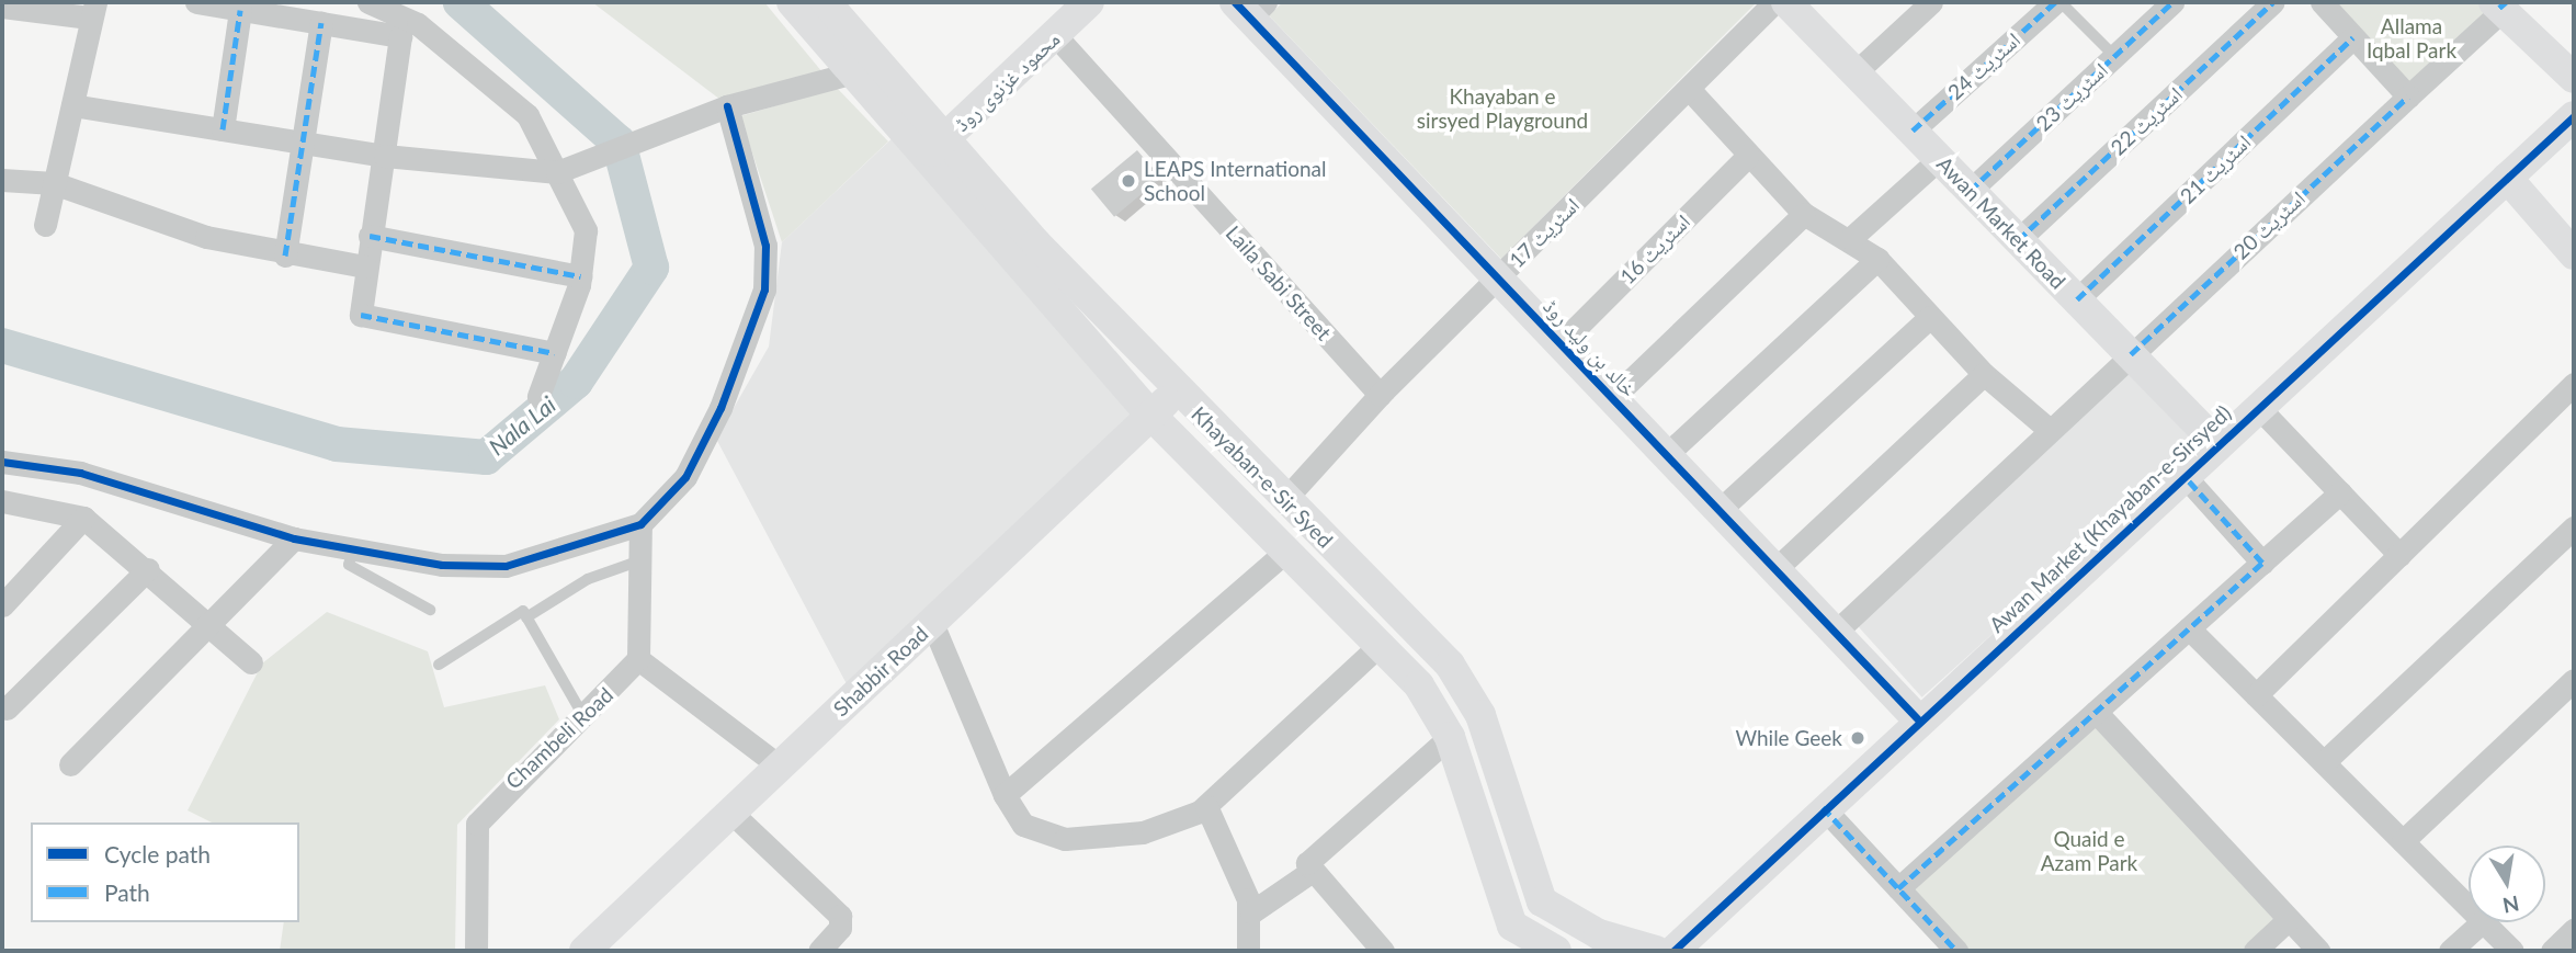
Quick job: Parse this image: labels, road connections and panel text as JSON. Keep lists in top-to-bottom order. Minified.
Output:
{"streets":{"street":["اسٹریٹ 24","محمود غزنوی روڈ","اسٹریٹ 23","اسٹریٹ 22","اسٹریٹ 21","Awan Market Road","اسٹریٹ 20","اسٹریٹ 17","اسٹریٹ 16","Laila Sabi Street","خالد بن ولید روڈ","Khayaban-e-Sir Syed","Awan Market (Khayaban-e-Sirsyed)","Shabbir Road","Chambeli Road"]},"crossings":[["اسٹریٹ 24","Awan Market Road"],["محمود غزنوی روڈ","Laila Sabi Street"],["محمود غزنوی روڈ","Khayaban-e-Sir Syed"],["اسٹریٹ 23","Awan Market Road"],["اسٹریٹ 22","Awan Market Road"],["اسٹریٹ 21","Awan Market Road"],["Awan Market Road","اسٹریٹ 20"],["Awan Market Road","Awan Market (Khayaban-e-Sirsyed)"],["اسٹریٹ 20","خالد بن ولید روڈ"],["اسٹریٹ 17","Laila Sabi Street"],["اسٹریٹ 17","خالد بن ولید روڈ"],["اسٹریٹ 17","Khayaban-e-Sir Syed"],["اسٹریٹ 16","خالد بن ولید روڈ"],["خالد بن ولید روڈ","Awan Market (Khayaban-e-Sirsyed)"],["Khayaban-e-Sir Syed","Shabbir Road"]],"water":["Nala Lai"],"parks":["Allama Iqbal Park","Khayaban e sirsyed Playground","Quaid e Azam Park"],"places":["LEAPS International School","While Geek"],"legend":["Cycle path","Path"],"north":"bottom"}
